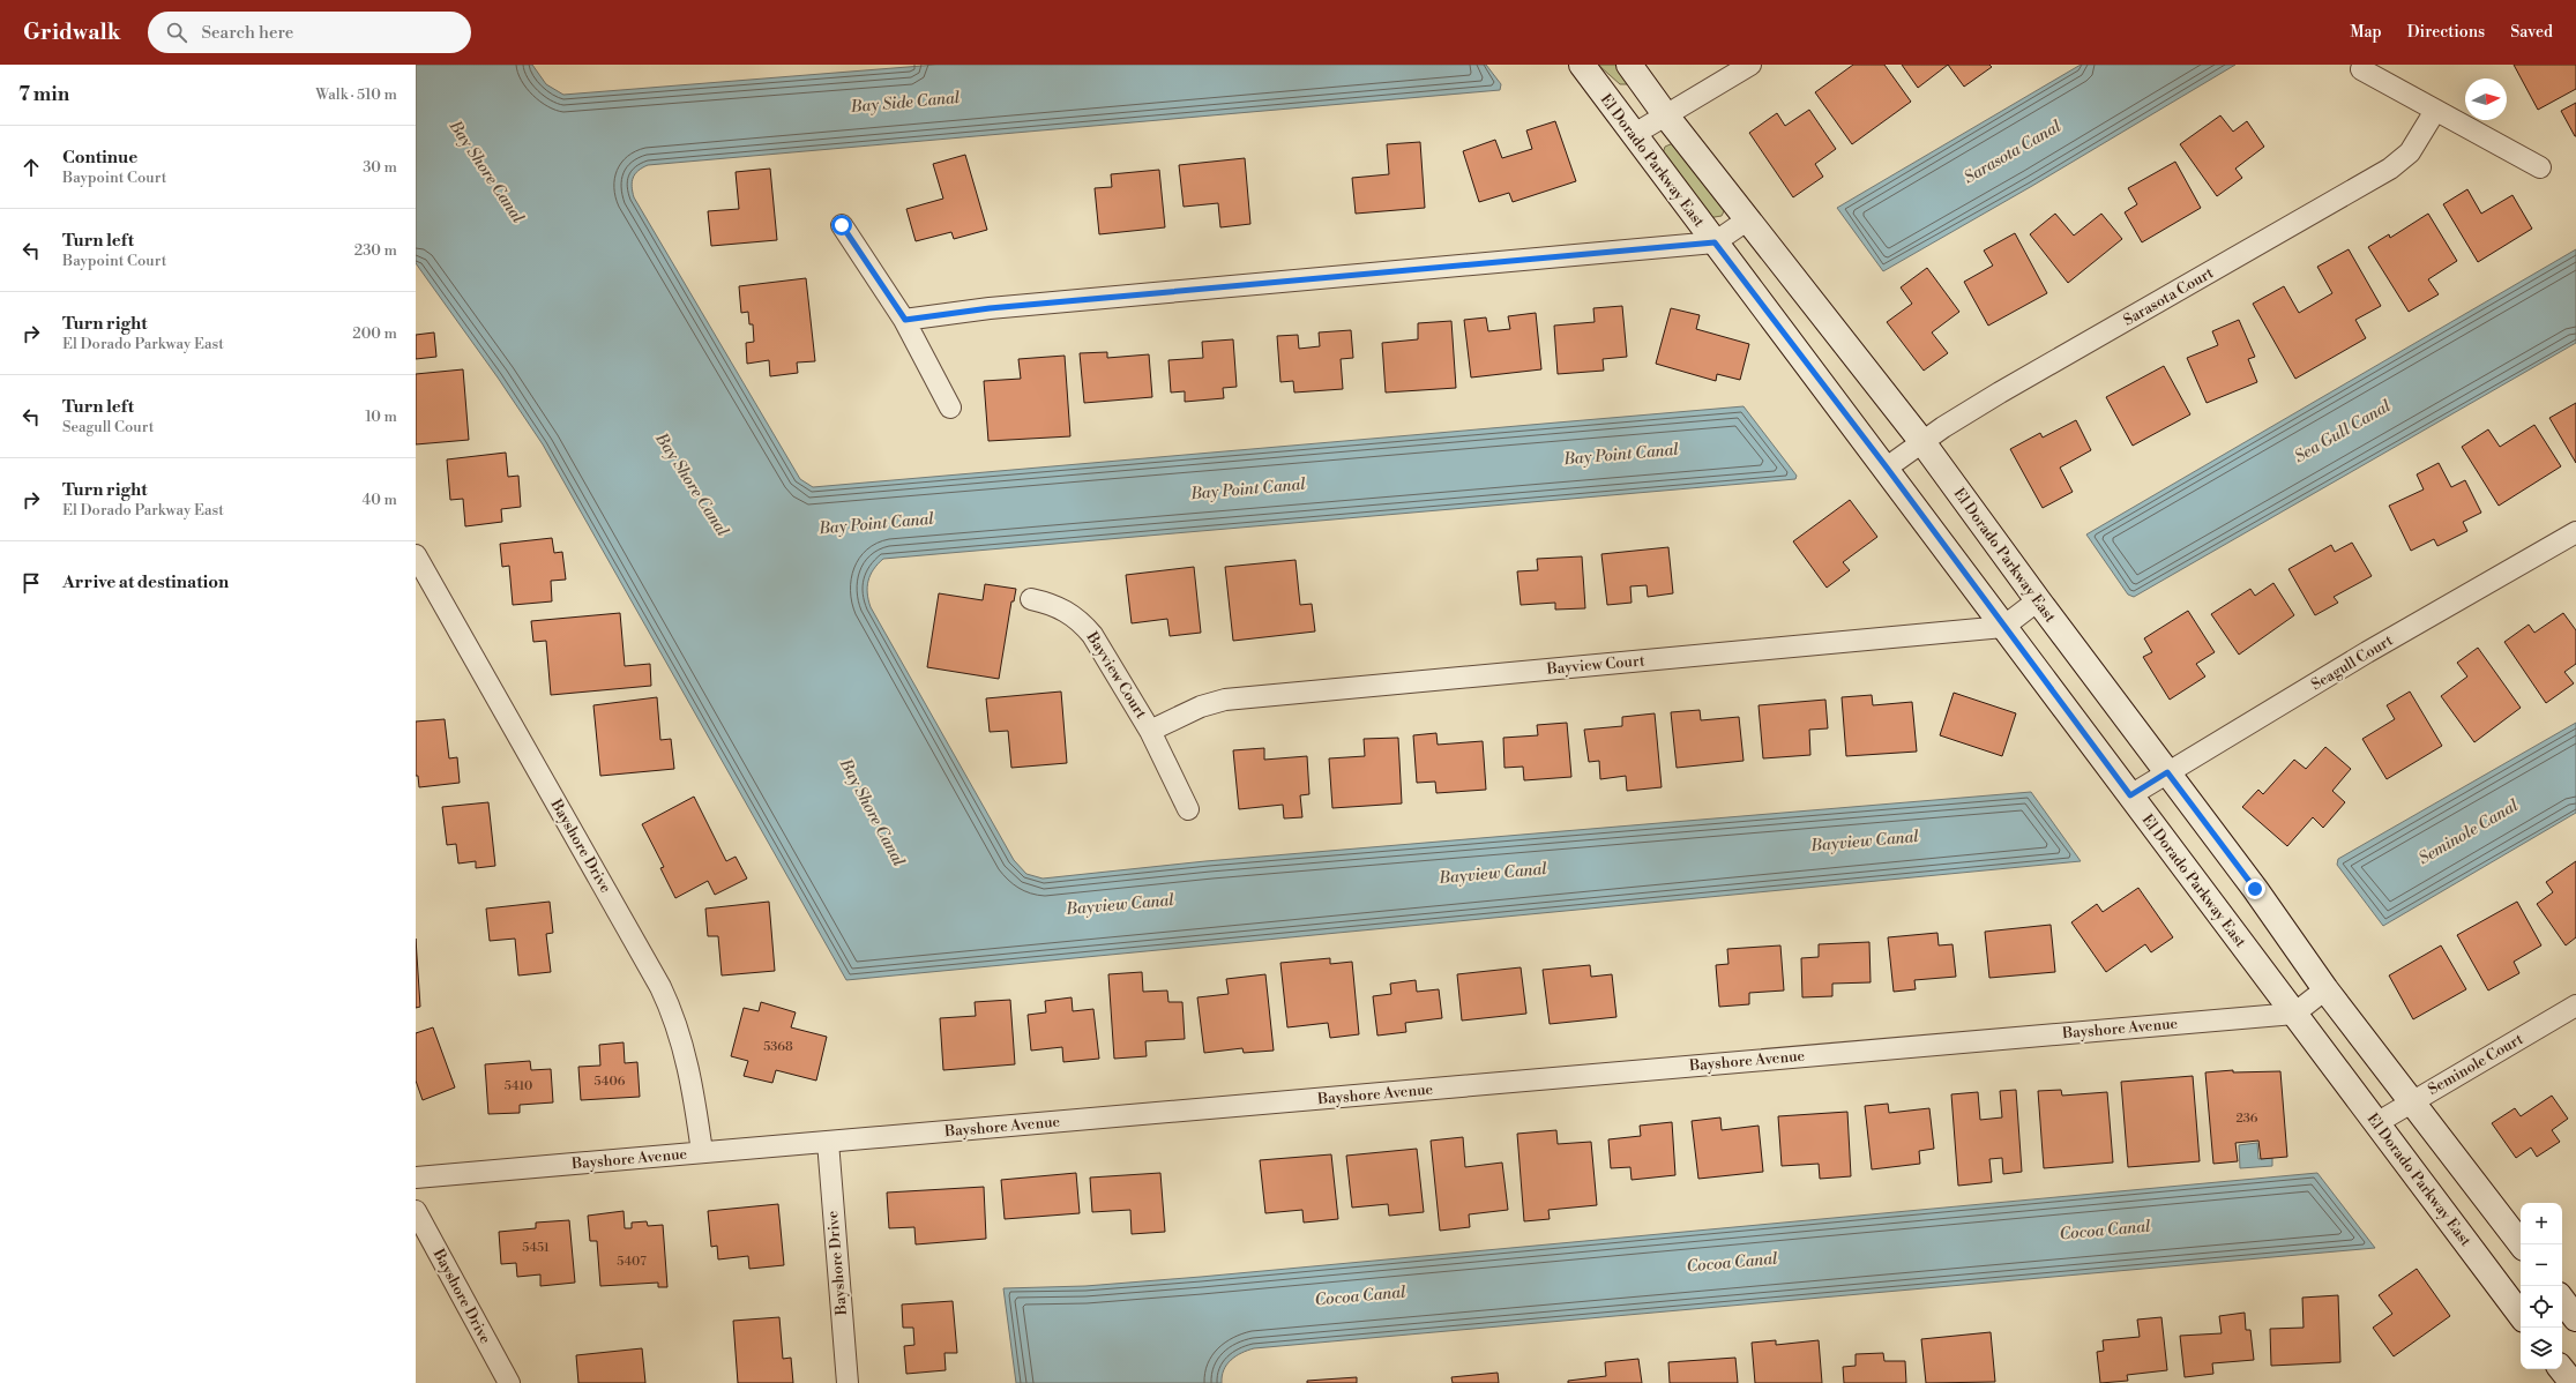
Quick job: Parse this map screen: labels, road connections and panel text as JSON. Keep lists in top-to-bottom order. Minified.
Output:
{"streets":{"street":["El Dorado Parkway East","Sarasota Court","Seagull Court","Bayview Court","Bayshore Drive","Bayshore Avenue","Seminole Court"]},"crossings":[["El Dorado Parkway East","Sarasota Court"],["El Dorado Parkway East","Seagull Court"],["El Dorado Parkway East","Bayview Court"],["El Dorado Parkway East","Bayshore Avenue"],["El Dorado Parkway East","Seminole Court"],["Bayshore Drive","Bayshore Avenue"]],"water":["Bay Side Canal","Sarasota Canal","Bay Shore Canal","Sea Gull Canal","Bay Point Canal","Seminole Canal","Bayview Canal","Cocoa Canal"],"house_numbers":["5368","5406","5410","236","5451","5407"],"north":"right","page":{"header":"Gridwalk","search":"Search here","nav":["Map","Directions","Saved"],"heading":["7 min","Walk · 510 m"],"list":[["Continue","Baypoint Court","30 m"],["Turn left","Baypoint Court","230 m"],["Turn right","El Dorado Parkway East","200 m"],["Turn left","Seagull Court","10 m"],["Turn right","El Dorado Parkway East","40 m"],"Arrive at destination"],"map_buttons":["+","−"]}}
